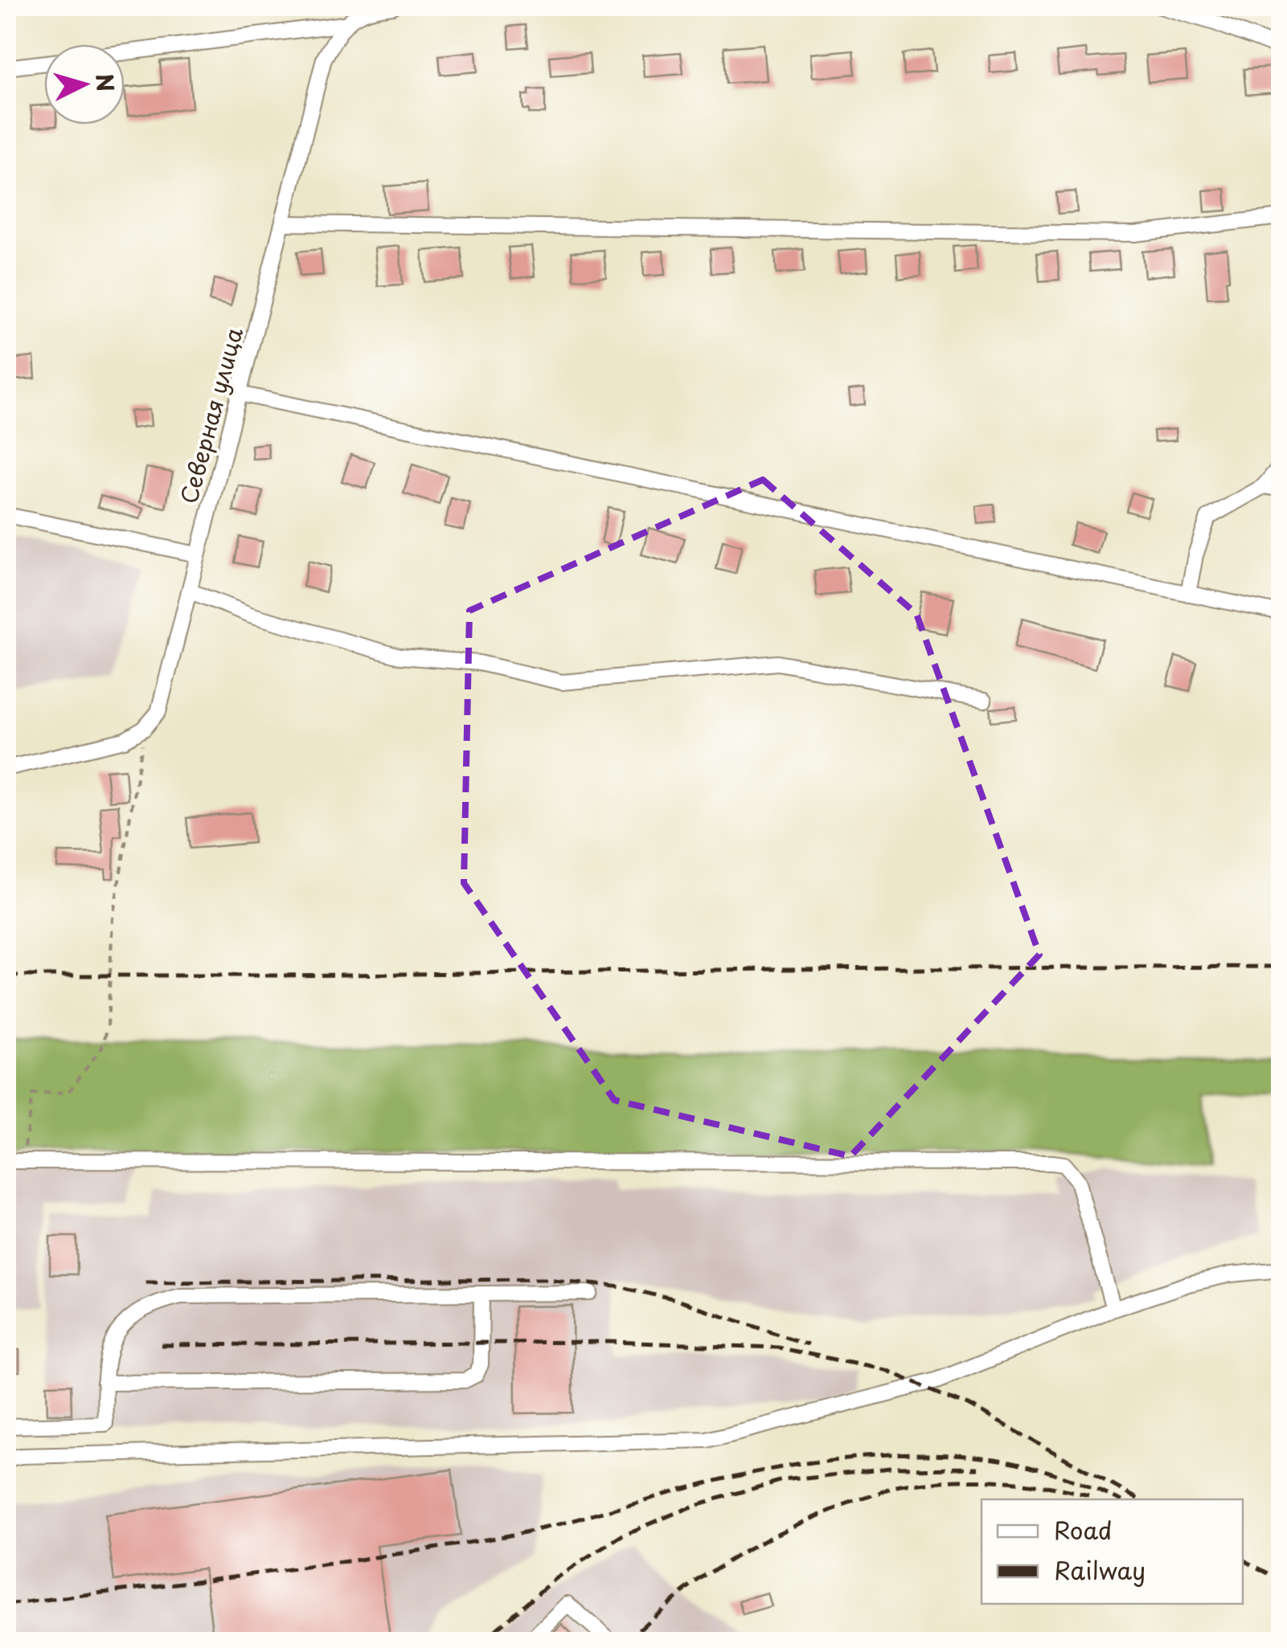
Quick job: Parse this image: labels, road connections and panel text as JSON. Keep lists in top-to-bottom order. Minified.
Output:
{"streets":{"street":["Северная улица"]},"legend":["Road","Railway"],"north":"right"}
